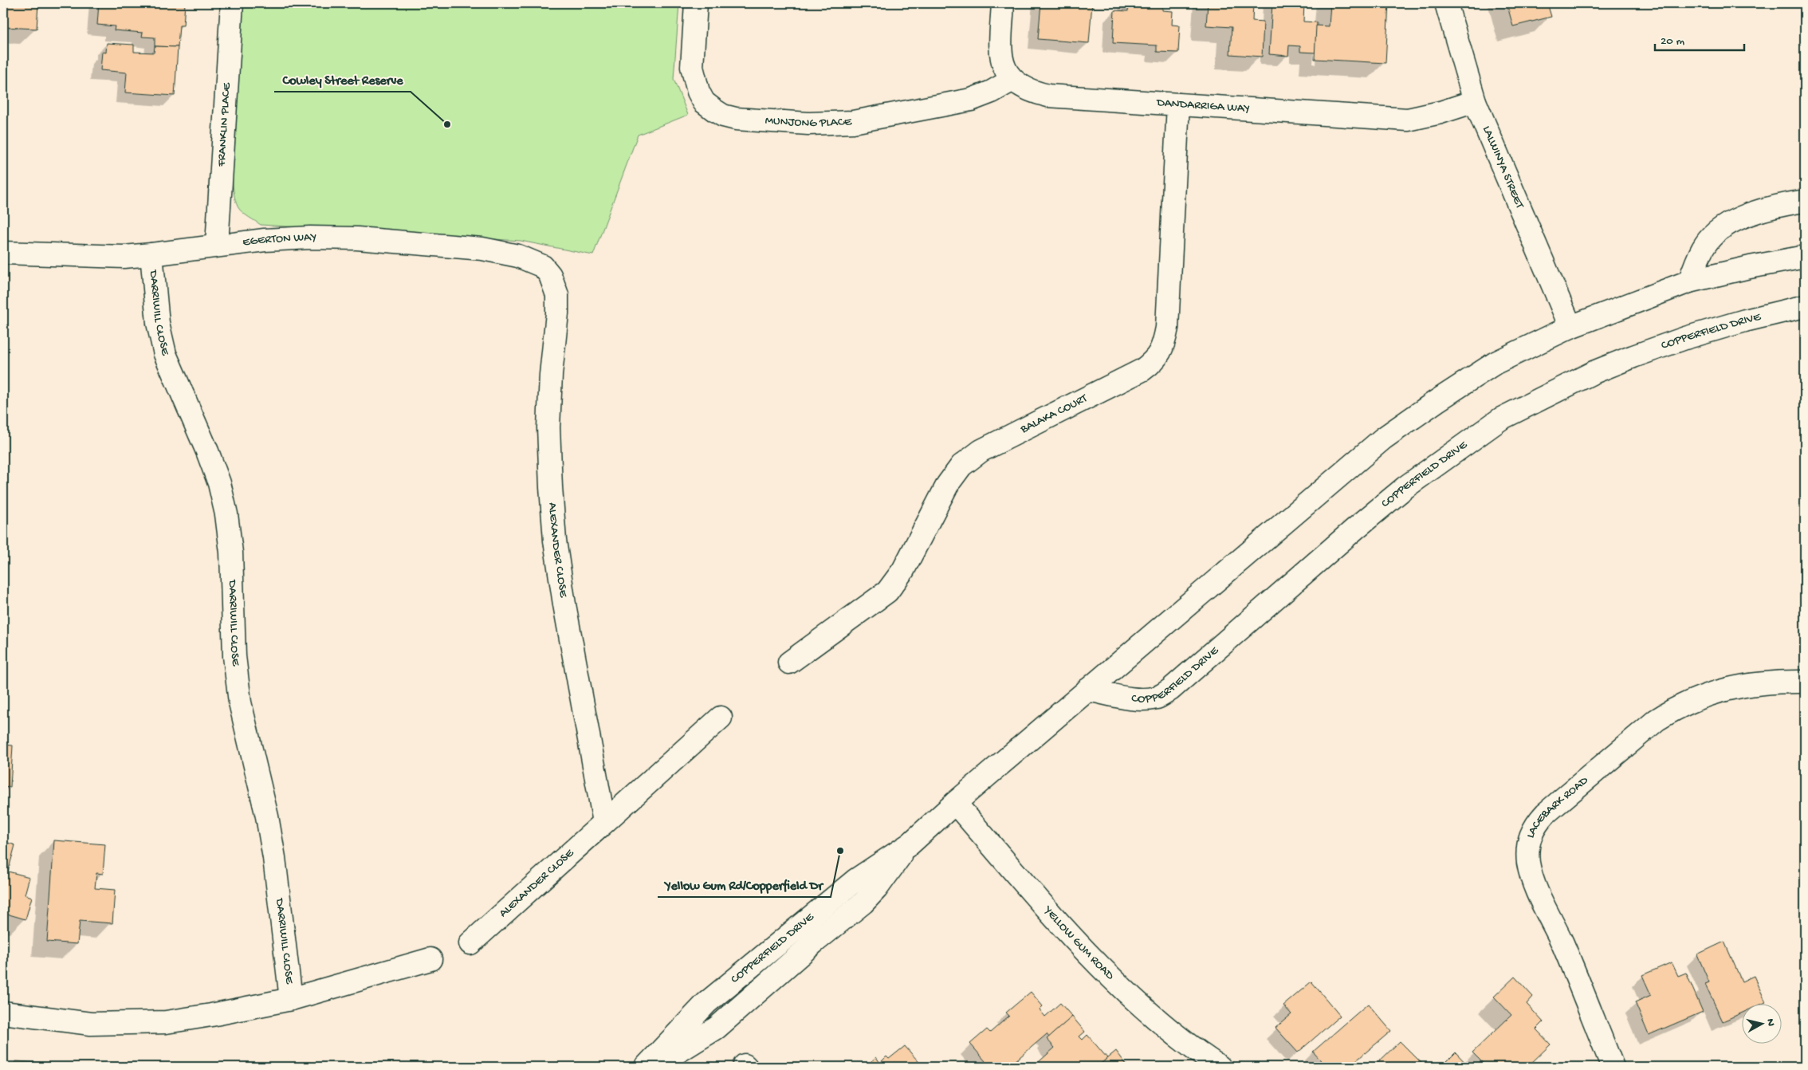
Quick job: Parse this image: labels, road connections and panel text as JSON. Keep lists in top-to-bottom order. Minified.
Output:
{"streets":{"street":["DANDARRIGA WAY","MUNJONG PLACE","FRANKLIN PLACE","LALWINYA STREET","EGERTON WAY","DARRIWILL CLOSE","COPPERFIELD DRIVE","BALAKA COURT","ALEXANDER CLOSE","LACEBARK ROAD","YELLOW GUM ROAD"]},"crossings":[["DANDARRIGA WAY","MUNJONG PLACE"],["DANDARRIGA WAY","LALWINYA STREET"],["DANDARRIGA WAY","BALAKA COURT"],["FRANKLIN PLACE","EGERTON WAY"],["LALWINYA STREET","COPPERFIELD DRIVE"],["EGERTON WAY","DARRIWILL CLOSE"],["EGERTON WAY","ALEXANDER CLOSE"],["COPPERFIELD DRIVE","YELLOW GUM ROAD"]],"places":["Cowley Street Reserve","Yellow Gum Rd/Copperfield Dr"],"scale_bar":"20 m","north":"right"}
